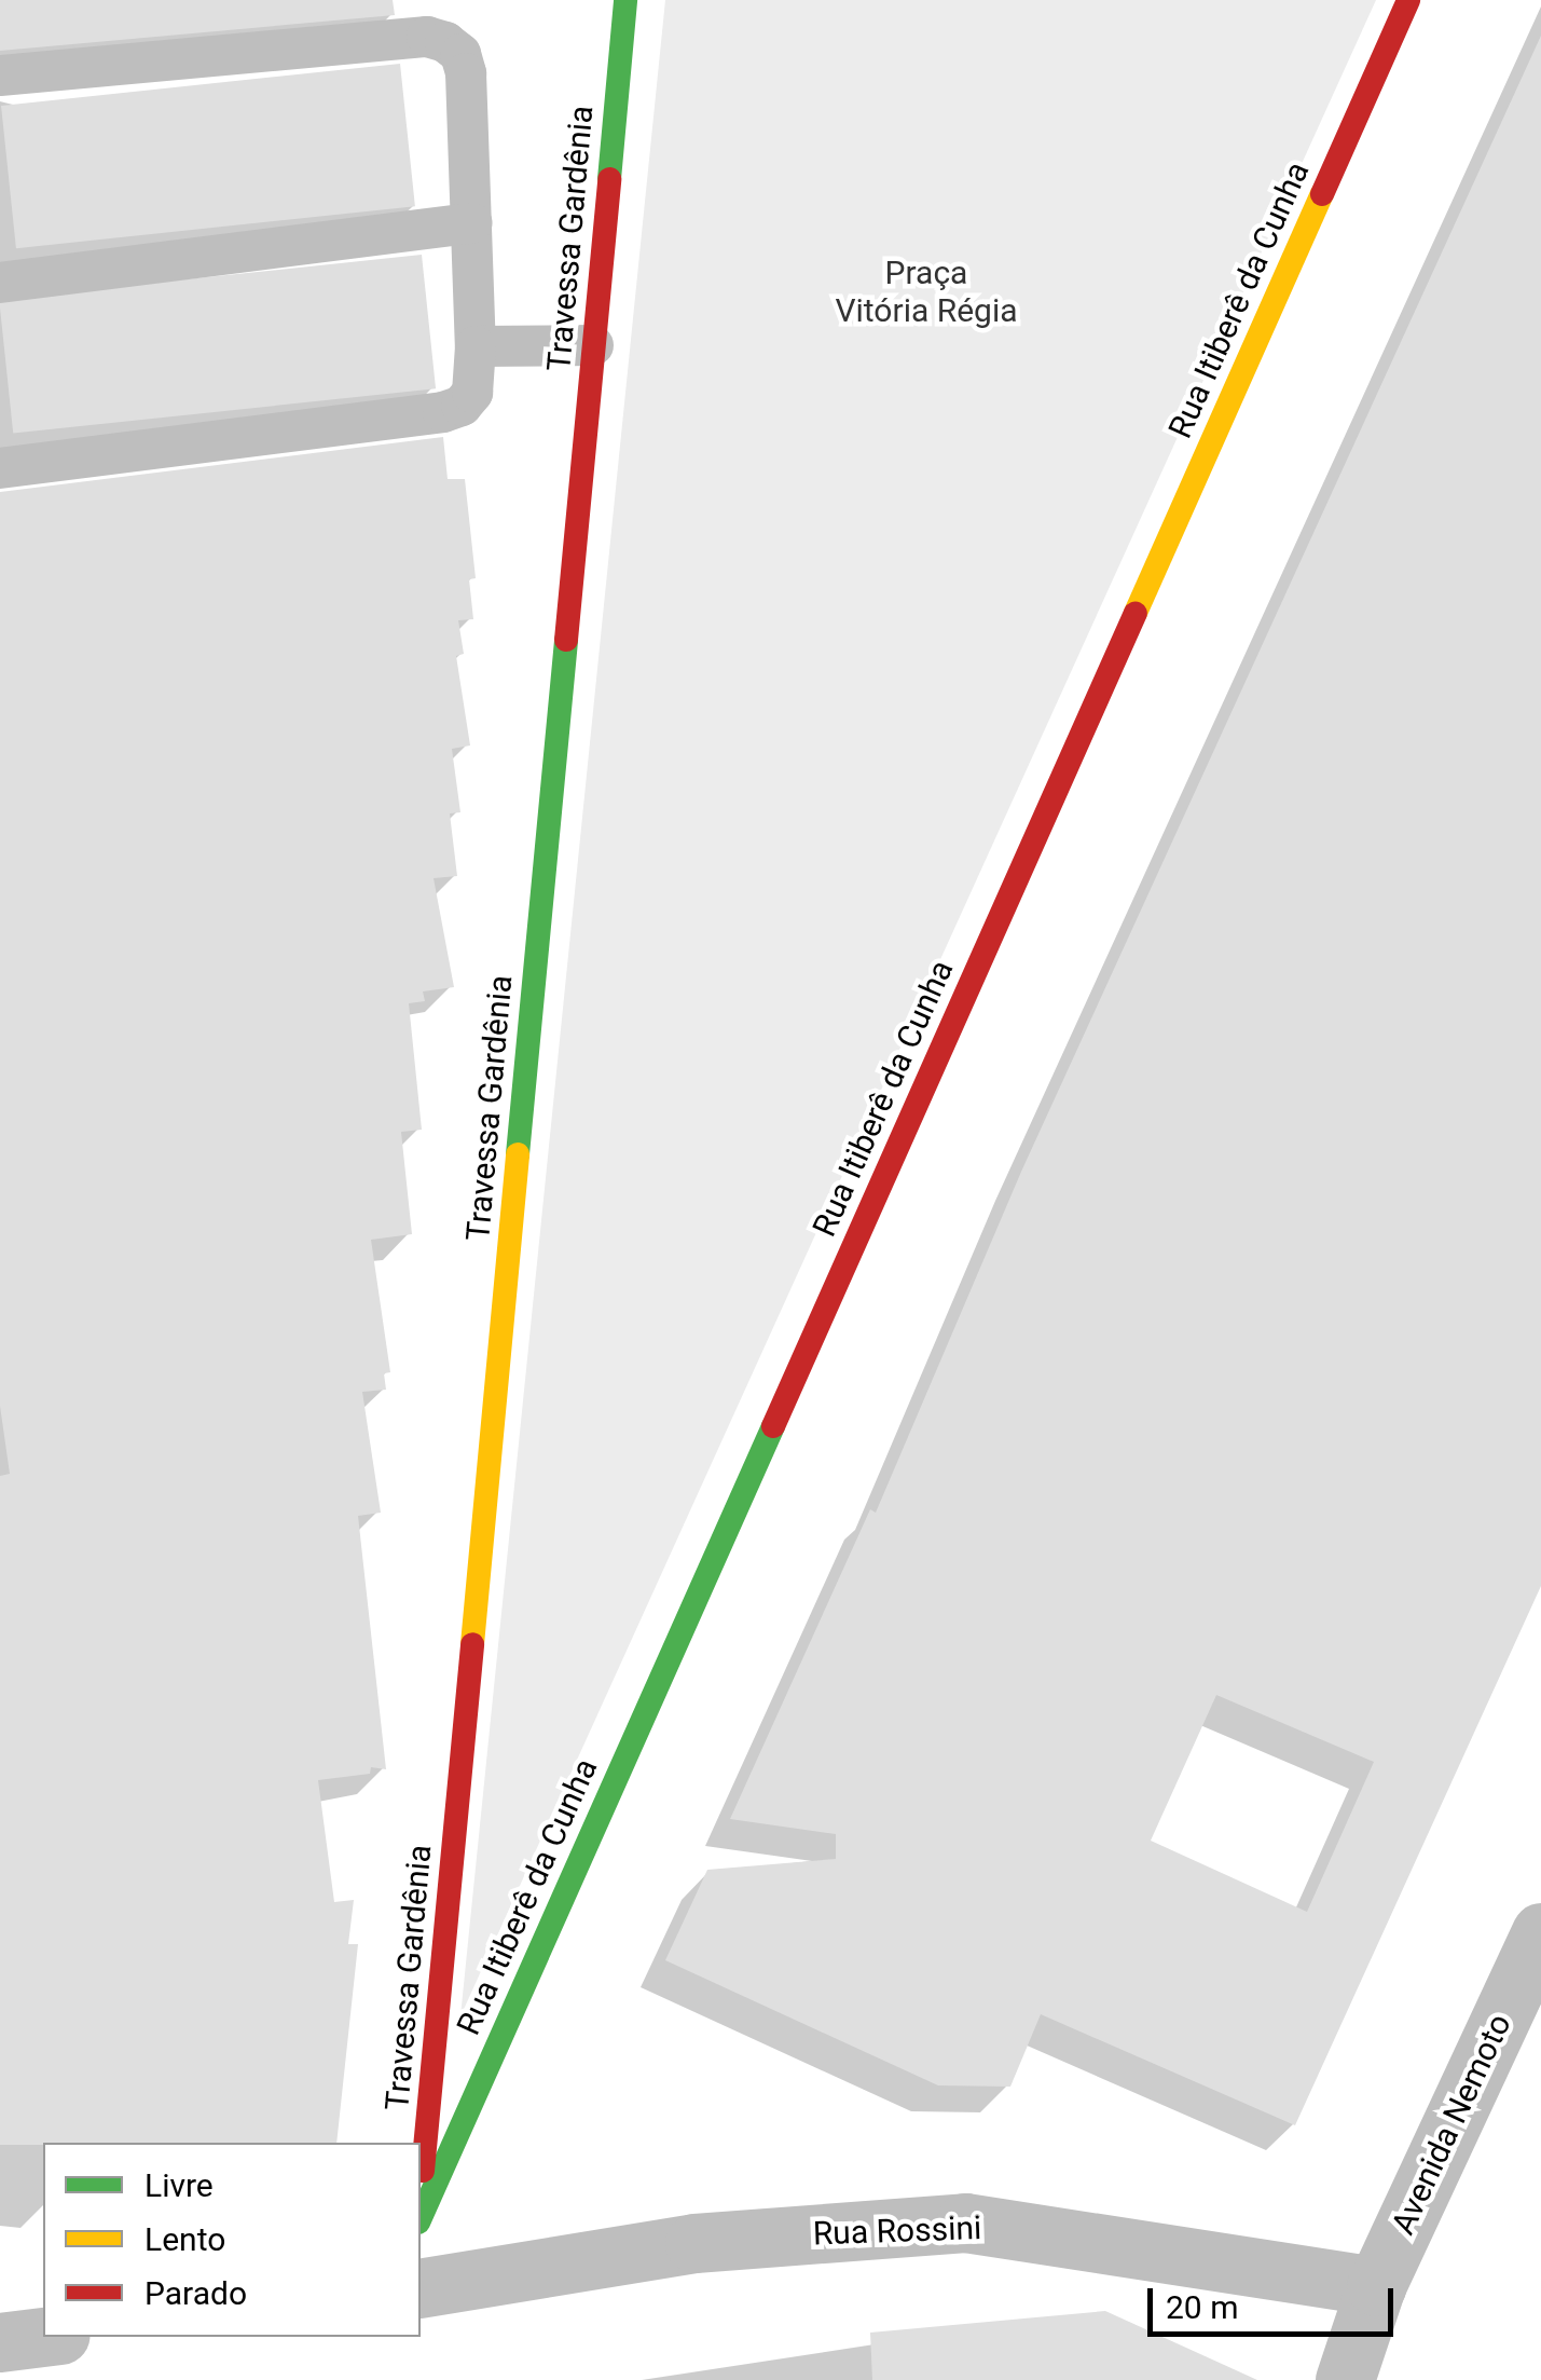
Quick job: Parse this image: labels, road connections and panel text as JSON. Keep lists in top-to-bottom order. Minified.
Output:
{"streets":{"street":["Travessa Gardênia","Rua Itiberê da Cunha","Avenida Nemoto","Rua Rossini"]},"crossings":[["Avenida Nemoto","Rua Rossini"]],"parks":["Praça Vitória Régia"],"legend":["Livre","Lento","Parado"],"scale_bar":"20 m"}
